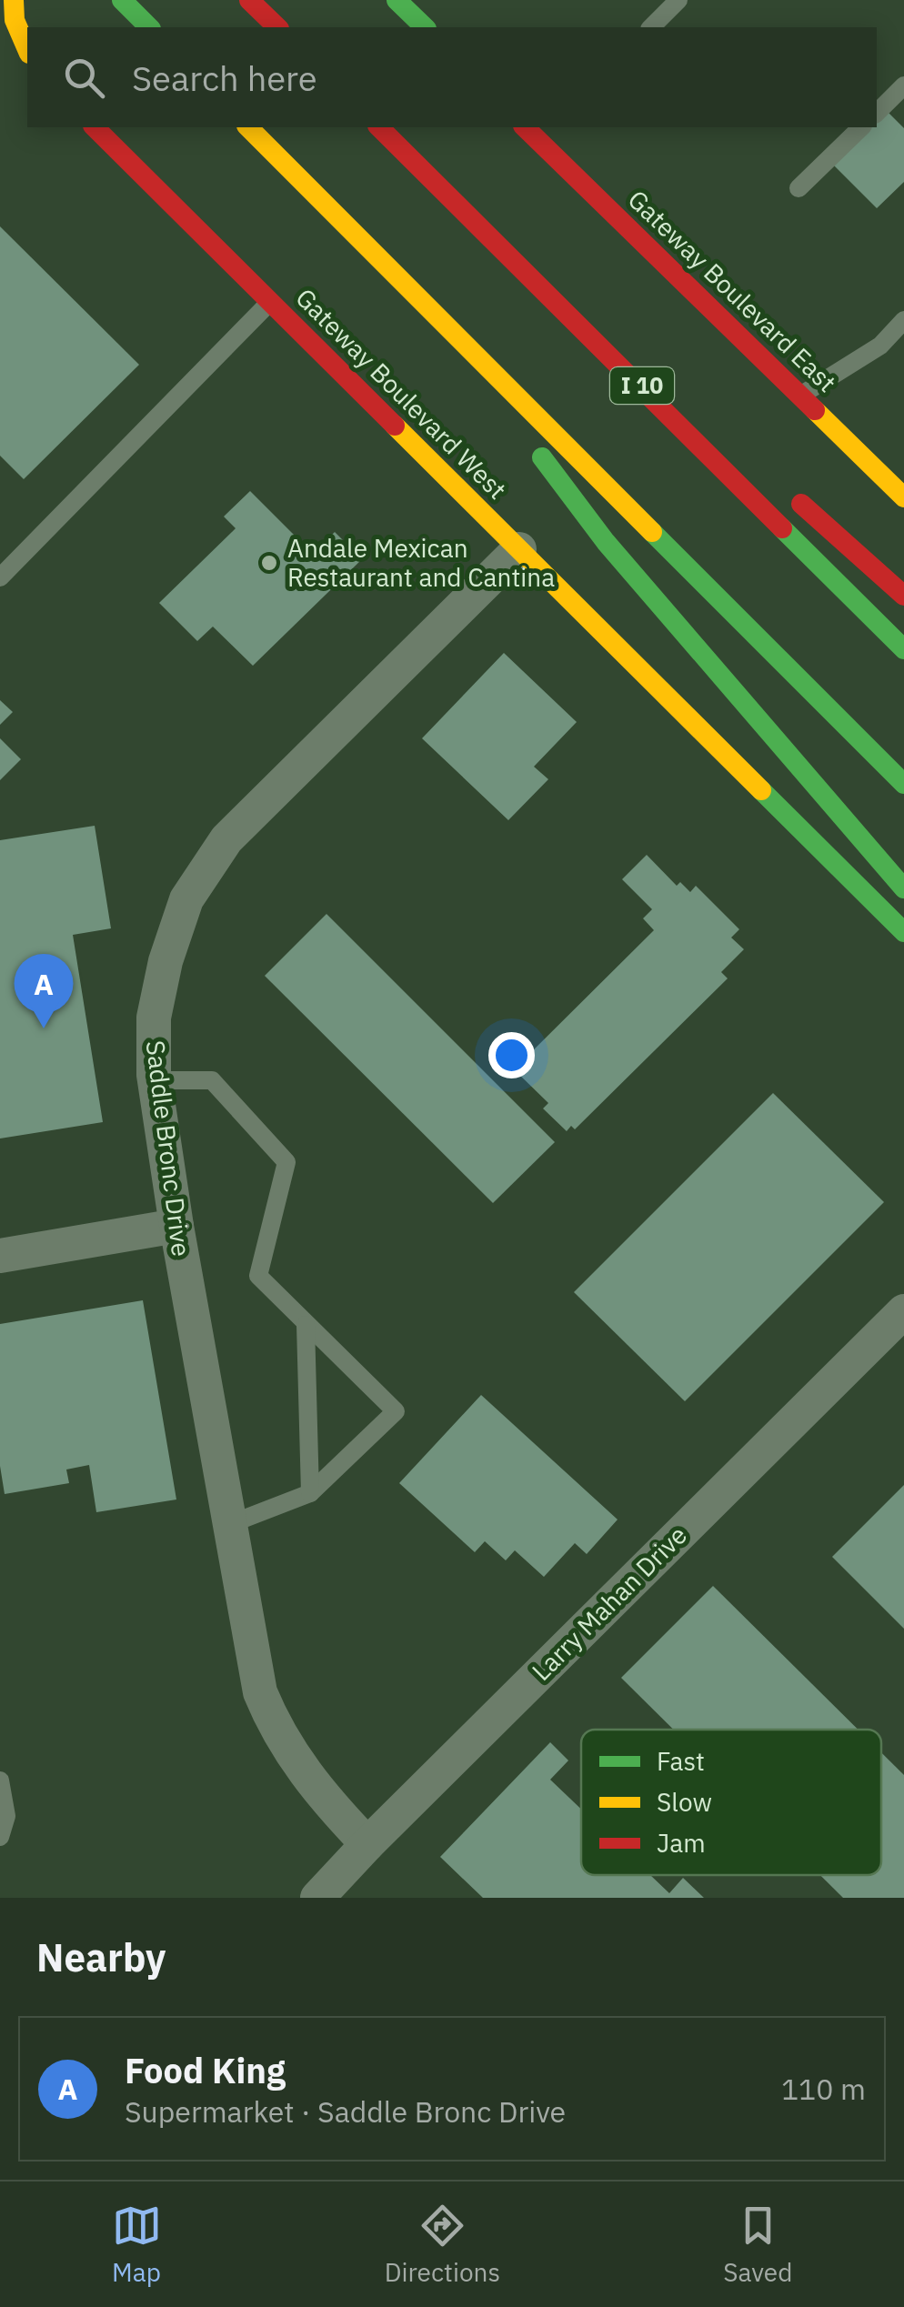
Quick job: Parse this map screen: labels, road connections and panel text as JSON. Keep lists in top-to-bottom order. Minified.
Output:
{"streets":{"main road":["Gateway Boulevard East","I 10","Gateway Boulevard West"],"street":["Saddle Bronc Drive","Larry Mahan Drive"]},"crossings":[["Gateway Boulevard West","Saddle Bronc Drive"],["Saddle Bronc Drive","Larry Mahan Drive"]],"places":["Andale Mexican Restaurant and Cantina"],"legend":["Fast","Slow","Jam"],"page":{"search":"Search here","pins":"A","heading":"Nearby","list":[{"mark":"A","name":"Food King","note":"Supermarket · Saddle Bronc Drive","value":"110 m"}],"nav":["Map","Directions","Saved"]}}
